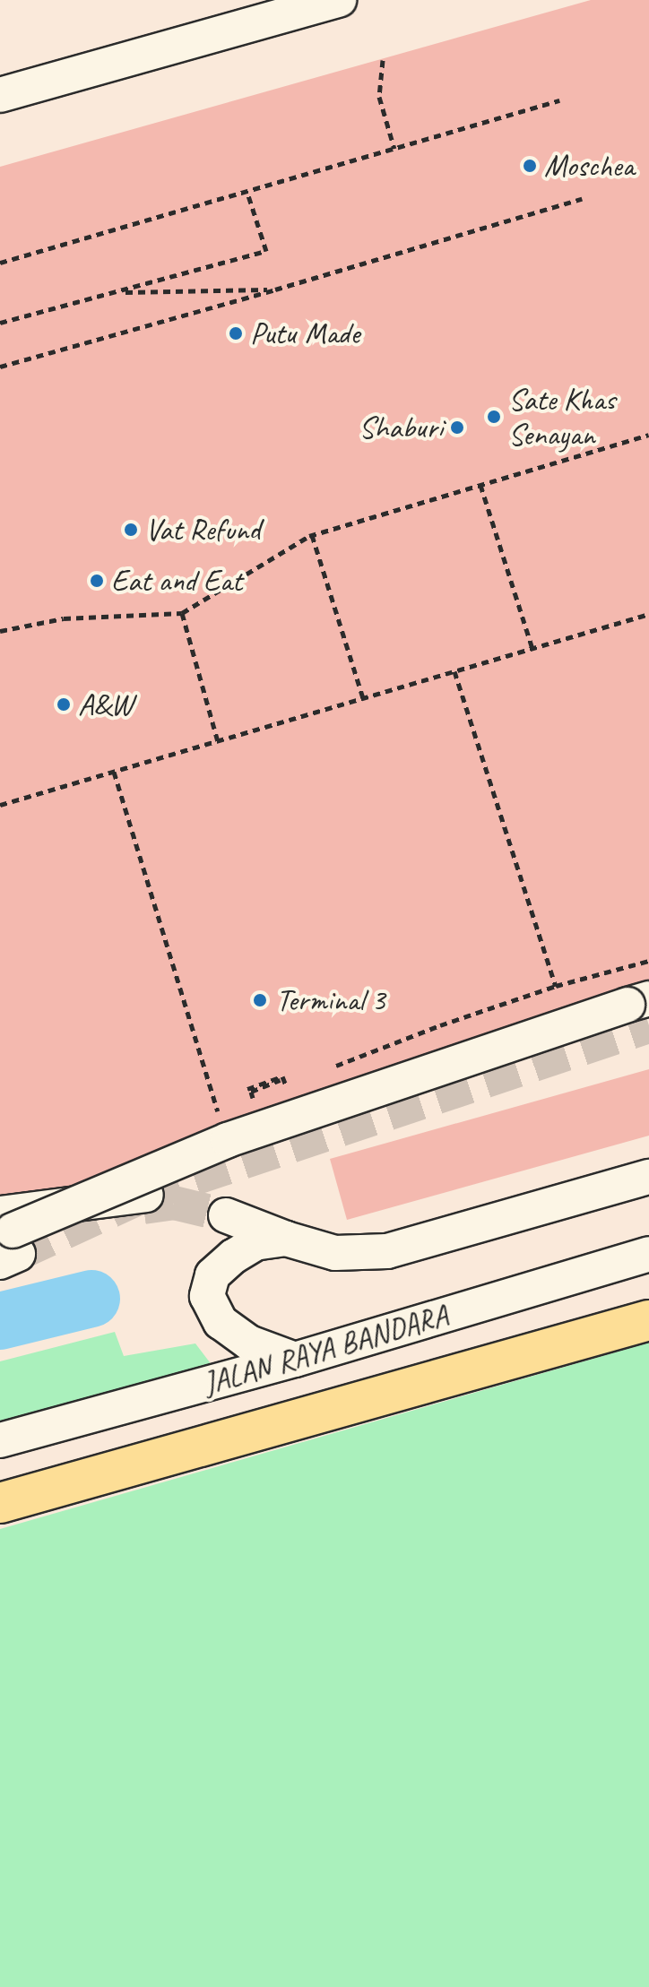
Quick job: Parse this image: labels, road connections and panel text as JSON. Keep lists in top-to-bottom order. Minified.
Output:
{"streets":{"main road":["JALAN RAYA BANDARA"]},"places":["Moschea","Putu Made","Sate Khas Senayan","Shaburi","Vat Refund","Eat and Eat","A&W","Terminal 3"]}
